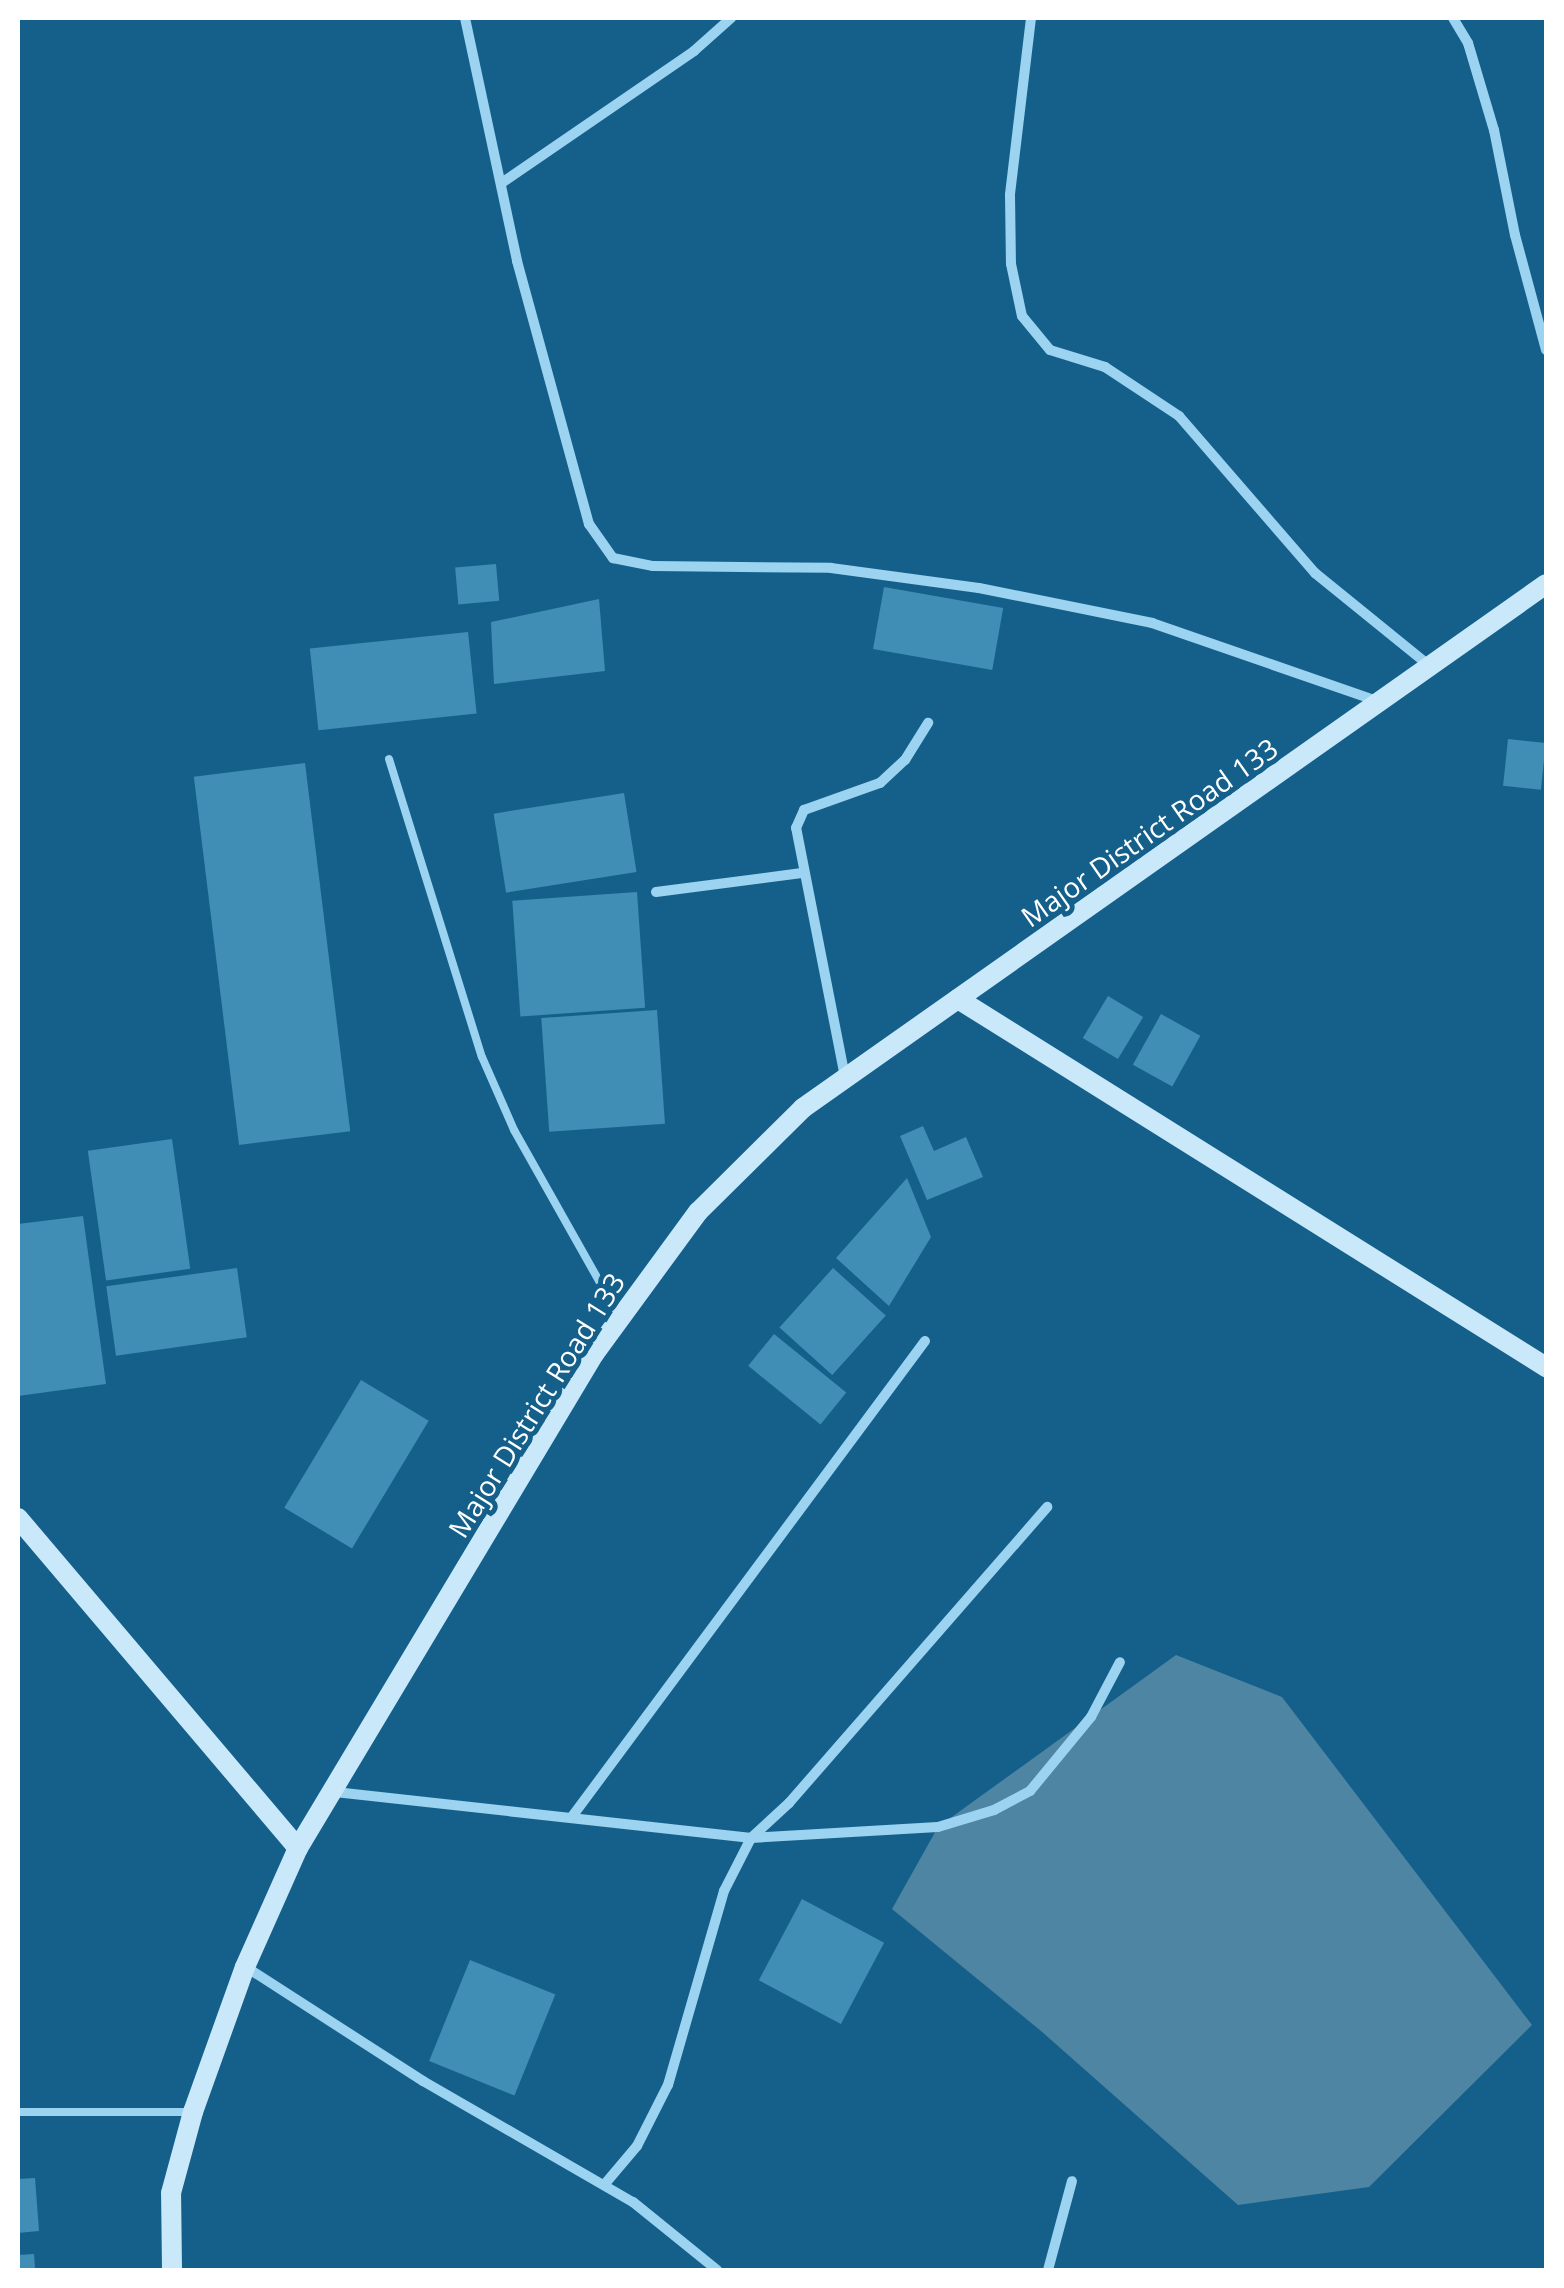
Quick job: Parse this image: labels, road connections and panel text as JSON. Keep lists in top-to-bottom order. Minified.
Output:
{"streets":{"main road":["Major District Road 133"]}}
